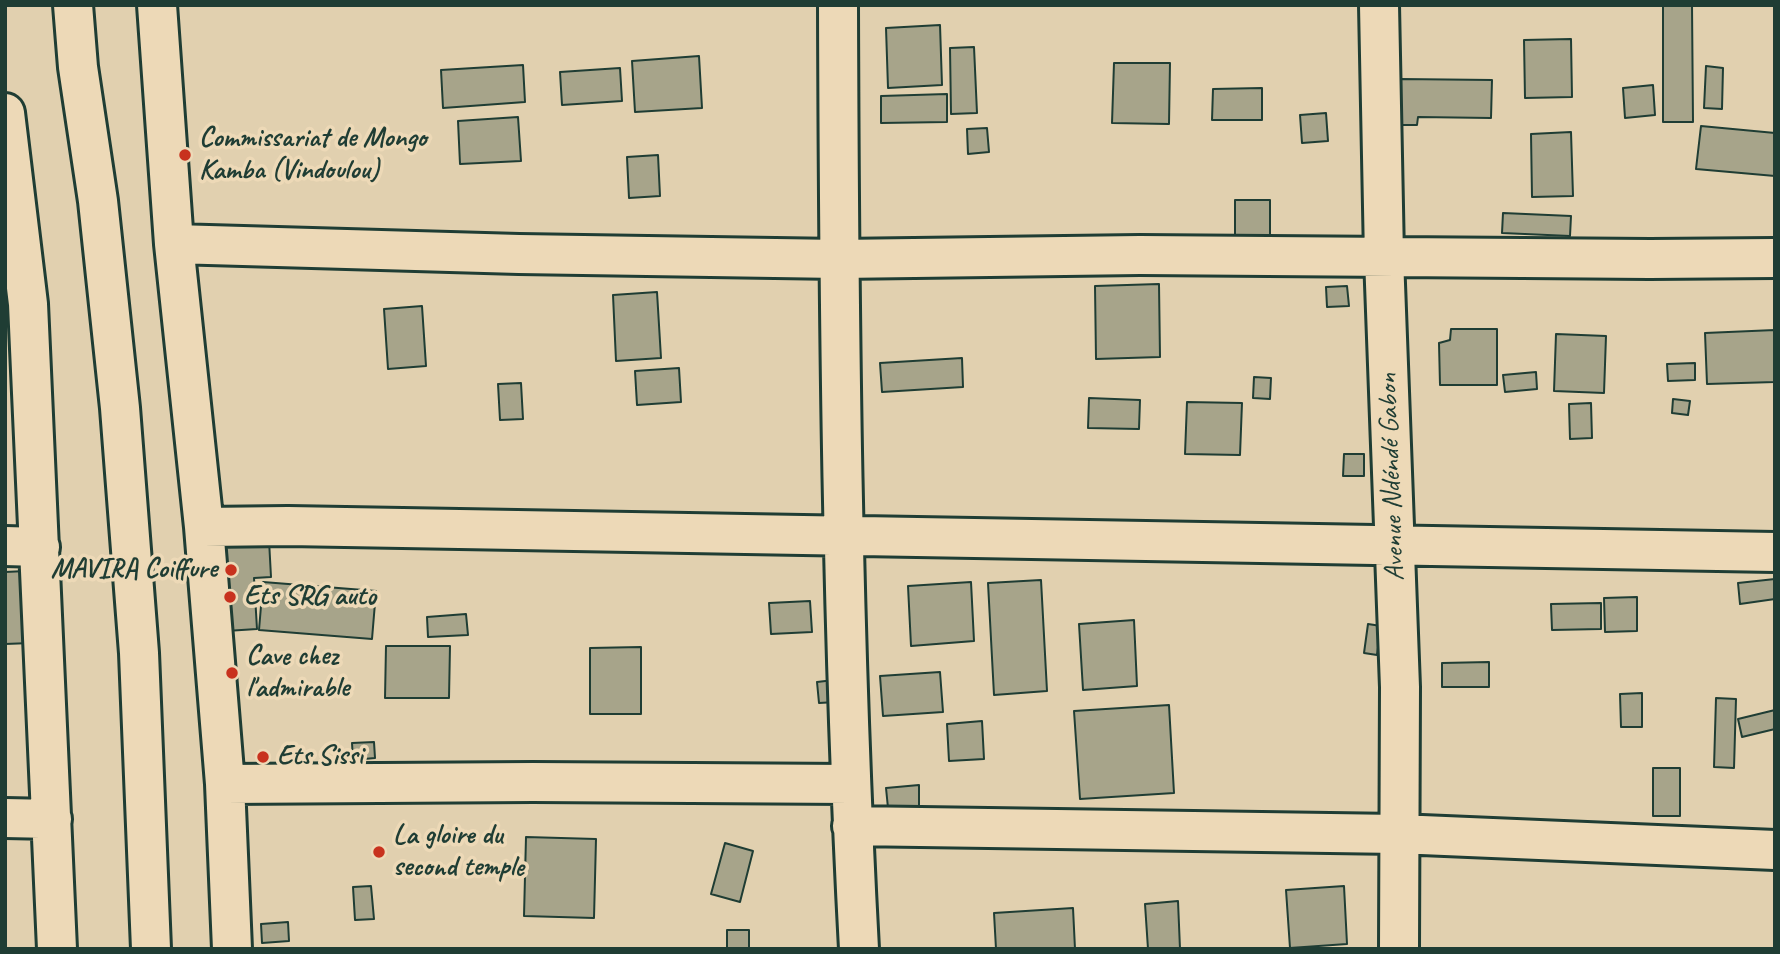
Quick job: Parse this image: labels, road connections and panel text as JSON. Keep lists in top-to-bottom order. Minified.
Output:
{"streets":{"main road":["Avenue Ndéndé Gabon"]},"places":["Commissariat de Mongo Kamba (Vindoulou)","MAVIRA Coiffure","Ets SRG auto","Cave chez l'admirable","Ets Sissi","La gloire du second temple"]}
